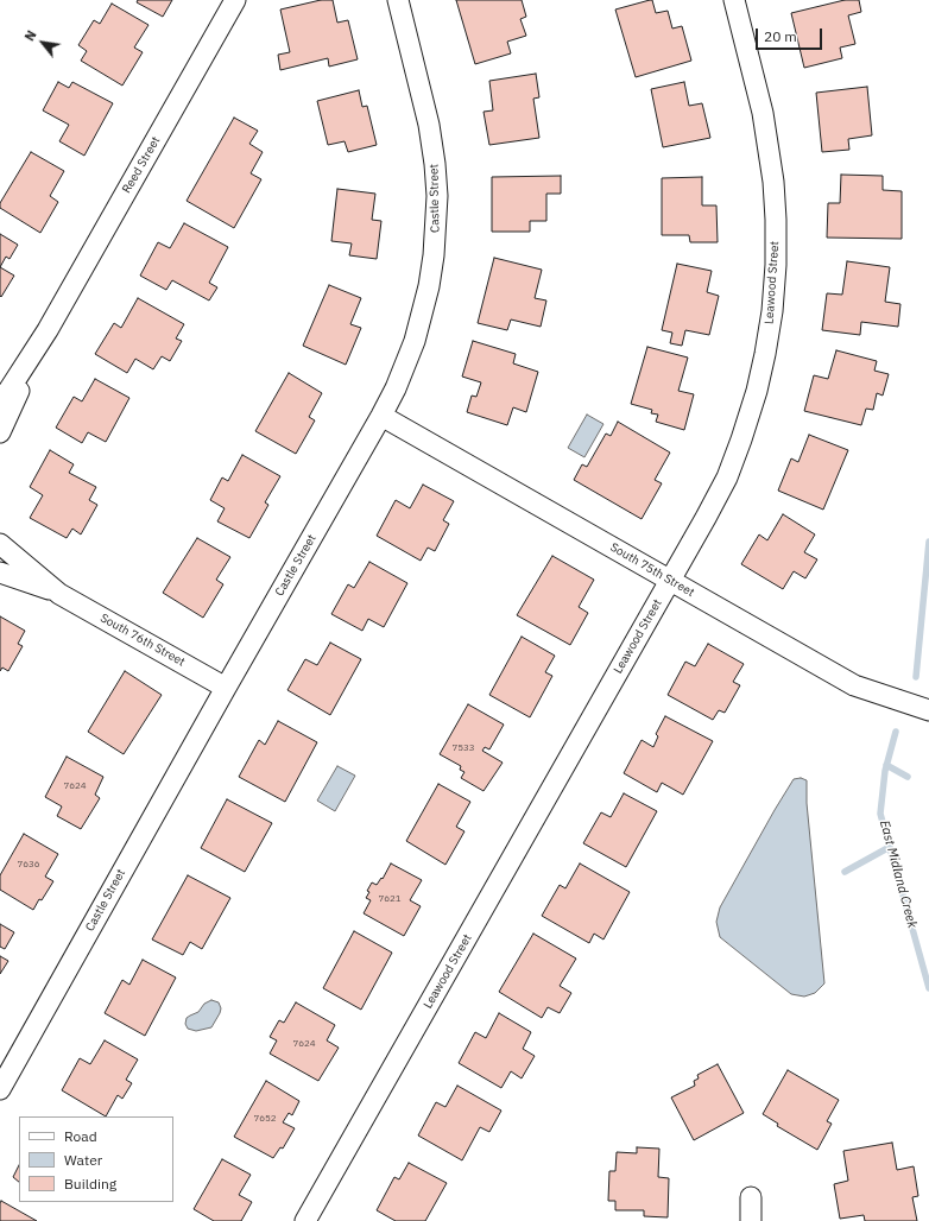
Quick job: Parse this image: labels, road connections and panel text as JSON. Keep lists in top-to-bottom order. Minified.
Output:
{"streets":{"street":["Reed Street","Castle Street","Leawood Street","South 75th Street","South 76th Street"]},"crossings":[["Castle Street","South 75th Street"],["Castle Street","South 76th Street"],["Leawood Street","South 75th Street"]],"water":["East Midland Creek"],"house_numbers":["7533","7624","7636","7621","7624","7652"],"legend":["Road","Water","Building"],"scale_bar":"20 m","north":"top left"}
